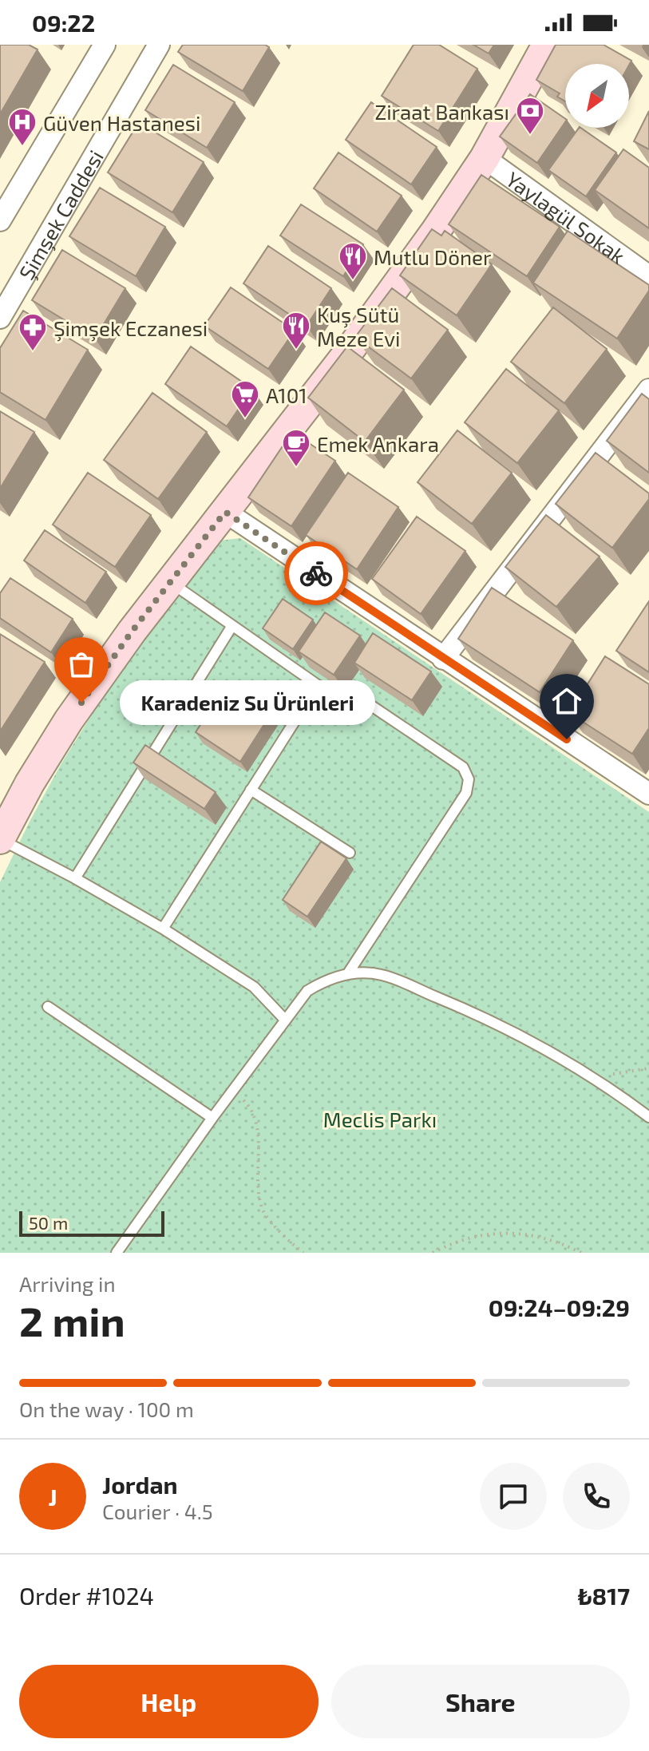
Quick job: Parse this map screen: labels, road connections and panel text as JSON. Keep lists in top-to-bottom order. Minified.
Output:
{"streets":{"street":["Şimşek Caddesi","Yaylagül Sokak"]},"parks":["Meclis Parkı"],"places":{"bank":["Ziraat Bankası"],"hospital":["Güven Hastanesi"],"restaurant":["Mutlu Döner","Kuş Sütü Meze Evi"],"pharmacy":["Şimşek Eczanesi"],"supermarket":["A101"],"cafe":["Emek Ankara"],"other":["Karadeniz Su Ürünleri"]},"scale_bar":"50 m","north":"bottom left","page":{"status":"09:22","bubble":"Karadeniz Su Ürünleri","scale":"50 m","heading":["2 min","Arriving in","09:24–09:29"],"panel":["Jordan","Courier · 4.5","Order #1024","₺817"],"bar":"On the way · 100 m","round":"J","buttons":["Help","Share"]}}
